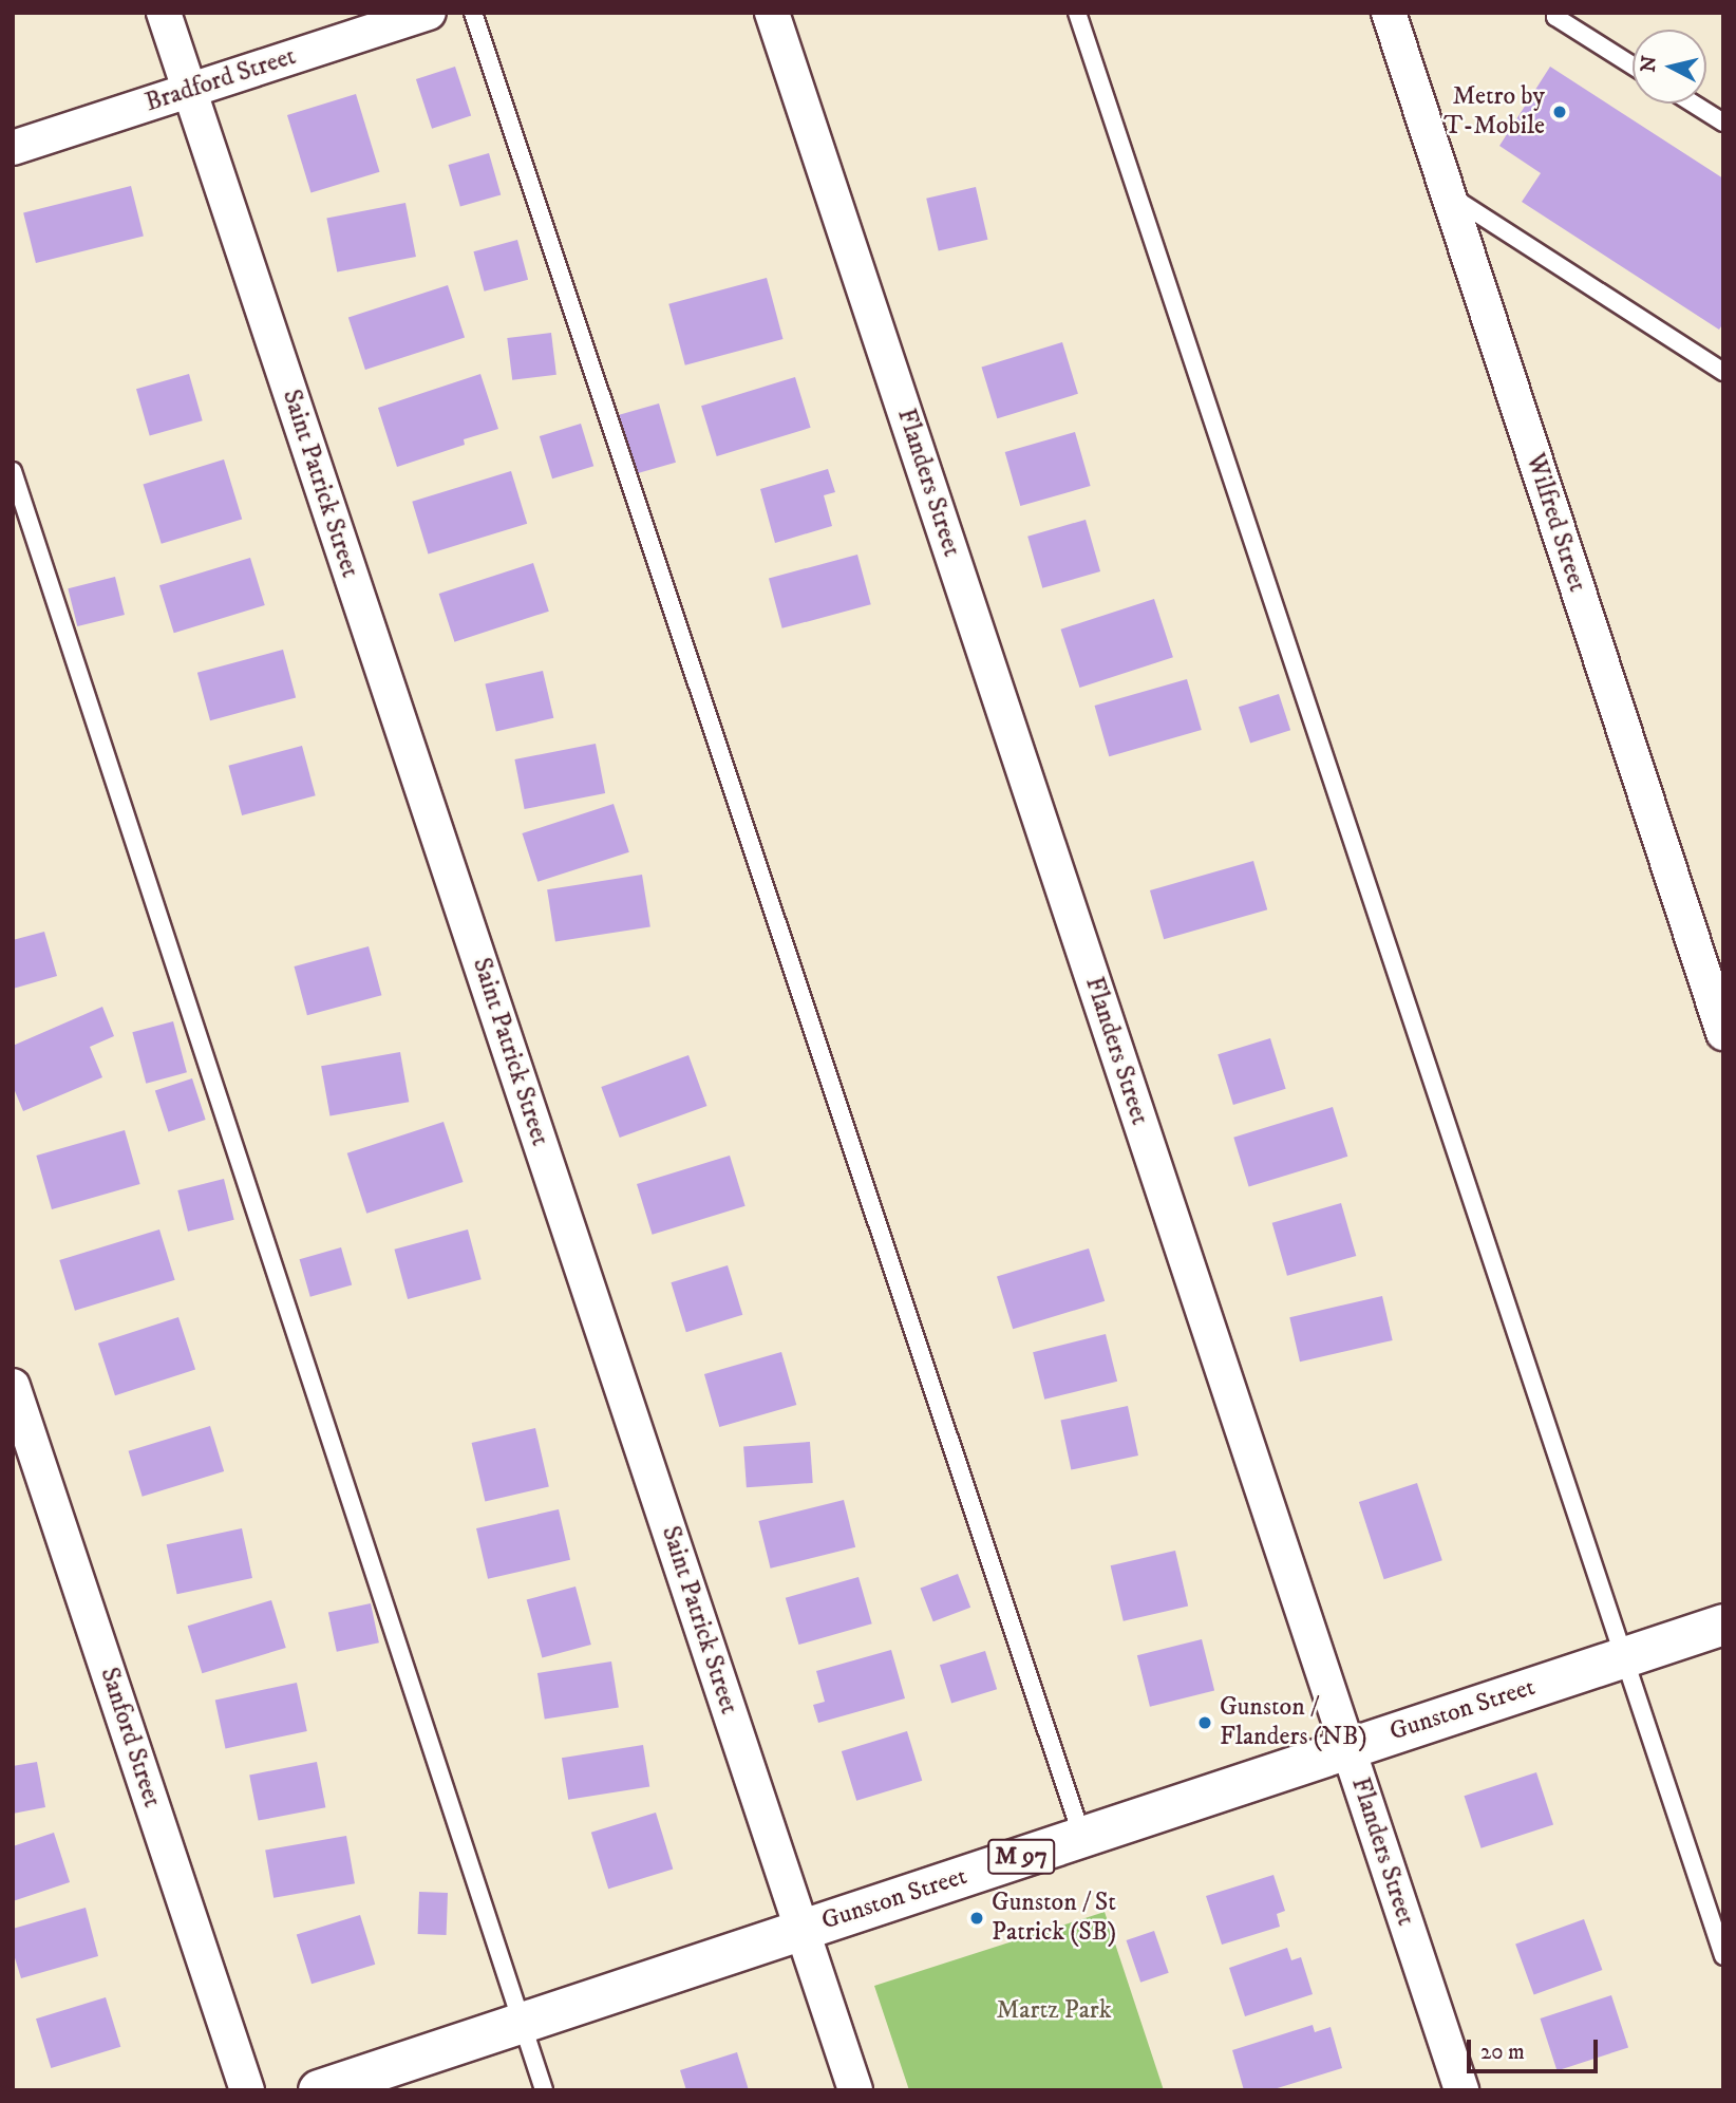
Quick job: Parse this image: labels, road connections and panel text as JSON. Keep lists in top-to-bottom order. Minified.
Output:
{"streets":{"main road":["Gunston Street","M 97"],"street":["Bradford Street","Flanders Street","Saint Patrick Street","Wilfred Street","Sanford Street"]},"crossings":[["Bradford Street","Saint Patrick Street"],["Flanders Street","Gunston Street"],["Saint Patrick Street","Gunston Street"]],"parks":["Martz Park"],"places":["Metro by T-Mobile","Gunston / Flanders (NB)","Gunston / St Patrick (SB)"],"scale_bar":"20 m","north":"left"}
